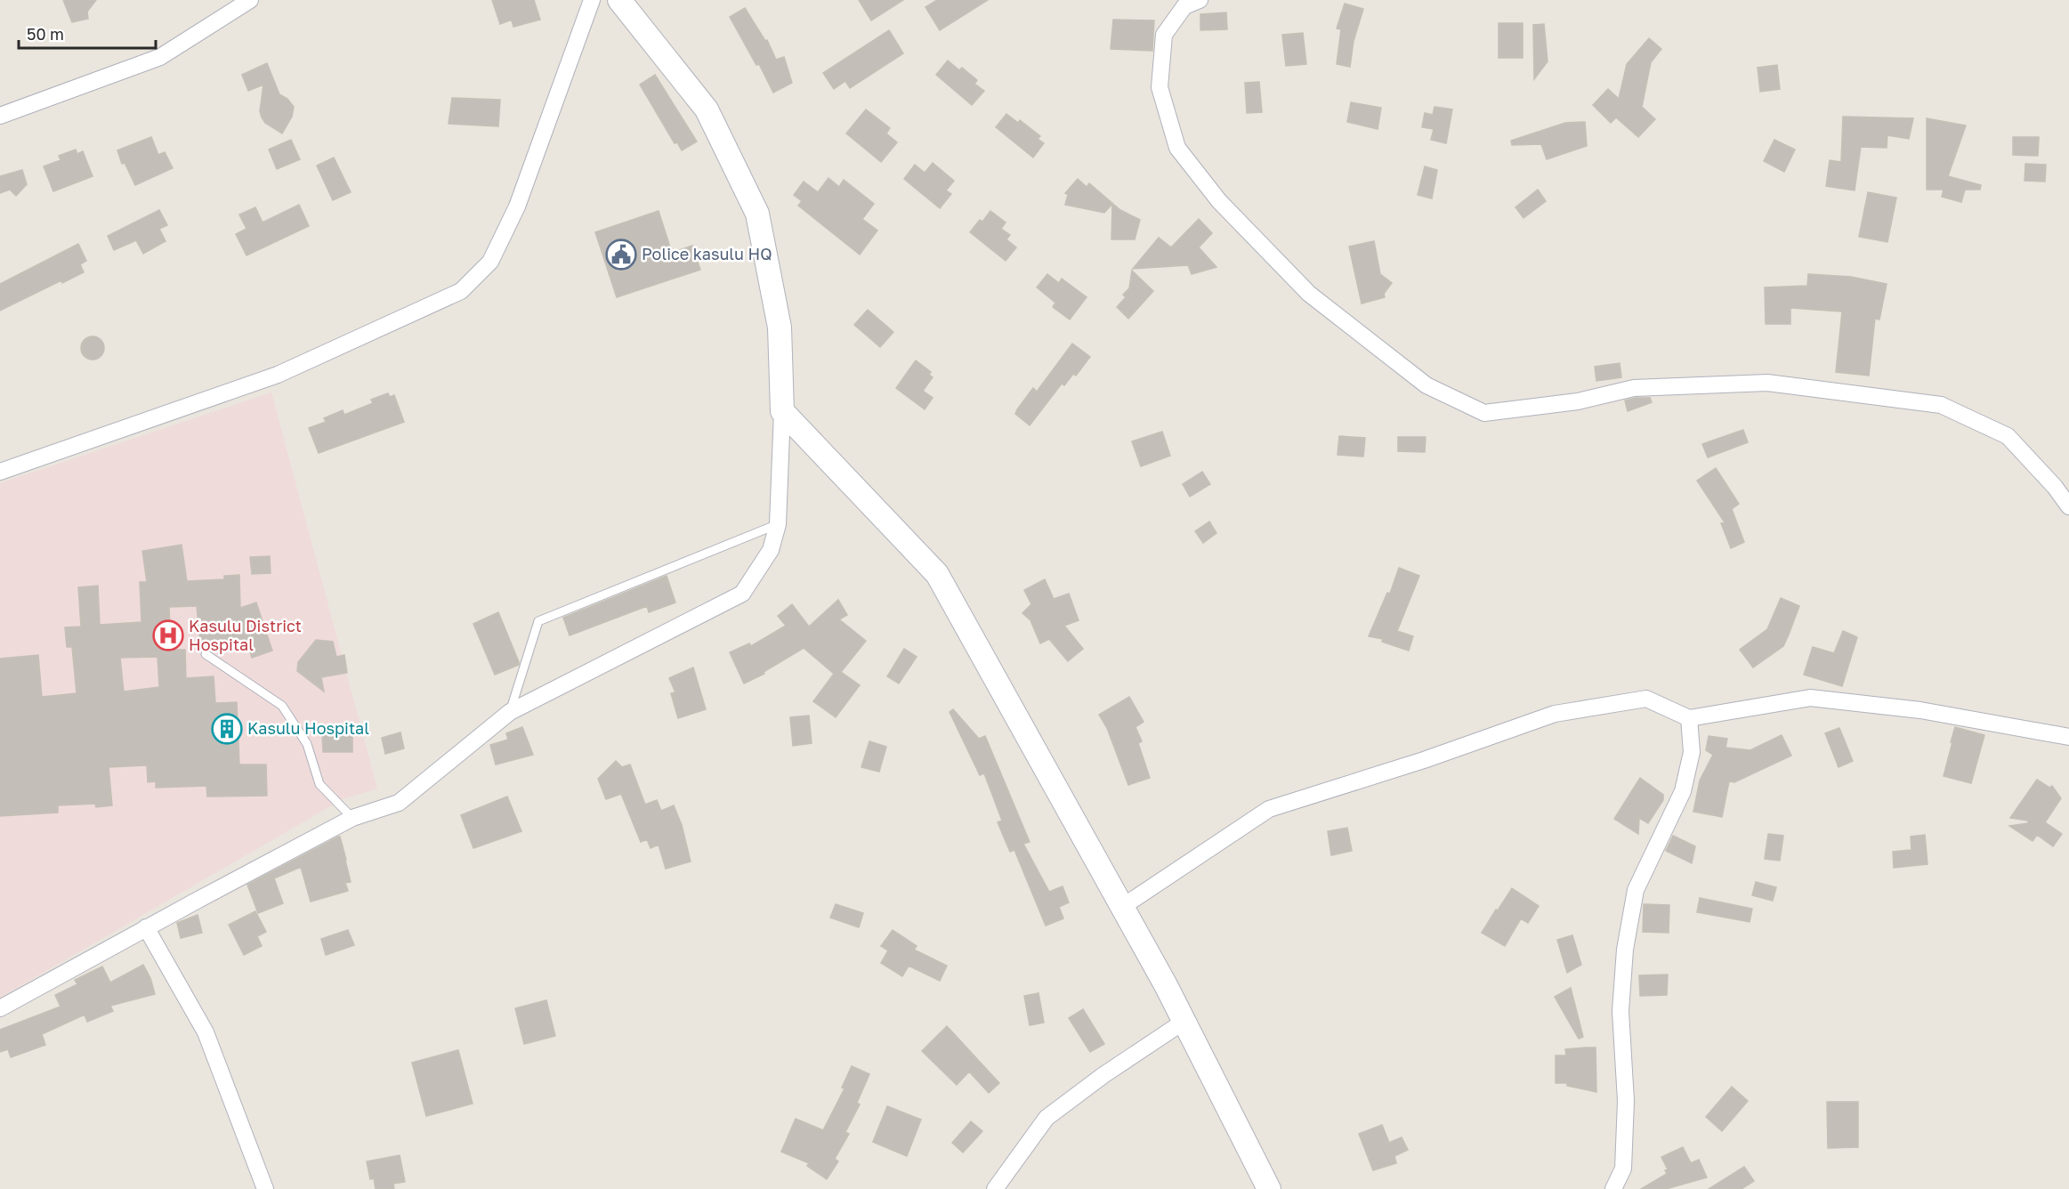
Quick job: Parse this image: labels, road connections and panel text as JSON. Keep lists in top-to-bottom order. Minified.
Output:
{"places":{"public building":["Police kasulu HQ"],"hospital":["Kasulu District Hospital"],"building":["Kasulu Hospital"]},"scale_bar":"50 m"}
